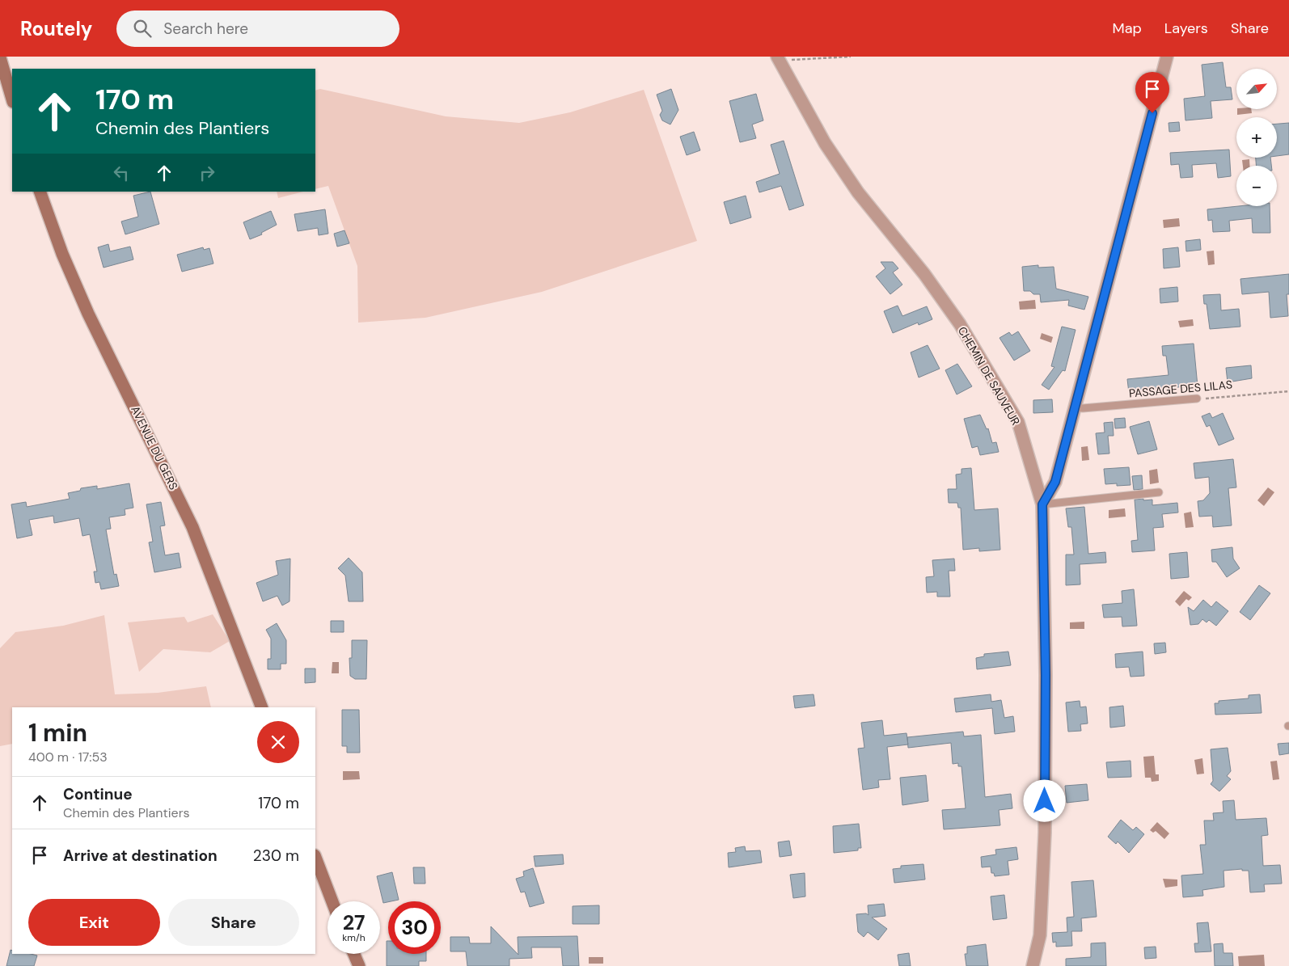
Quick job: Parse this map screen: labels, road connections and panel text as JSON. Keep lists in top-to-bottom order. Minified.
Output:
{"streets":{"main road":["AVENUE DU GERS"],"street":["CHEMIN DE SAUVEUR"],"lane":["PASSAGE DES LILAS"]},"north":"top right","page":{"header":"Routely","search":"Search here","nav":["Map","Layers","Share"],"map_buttons":["+","−"],"turn":["170 m","Chemin des Plantiers"],"heading":["1 min","400 m · 17:53"],"list":[{"name":"Continue","note":"Chemin des Plantiers","value":"170 m"},{"name":"Arrive at destination","value":"230 m"}],"buttons":["Exit","Share"],"speed":"27 km/h","limit":"30"}}
